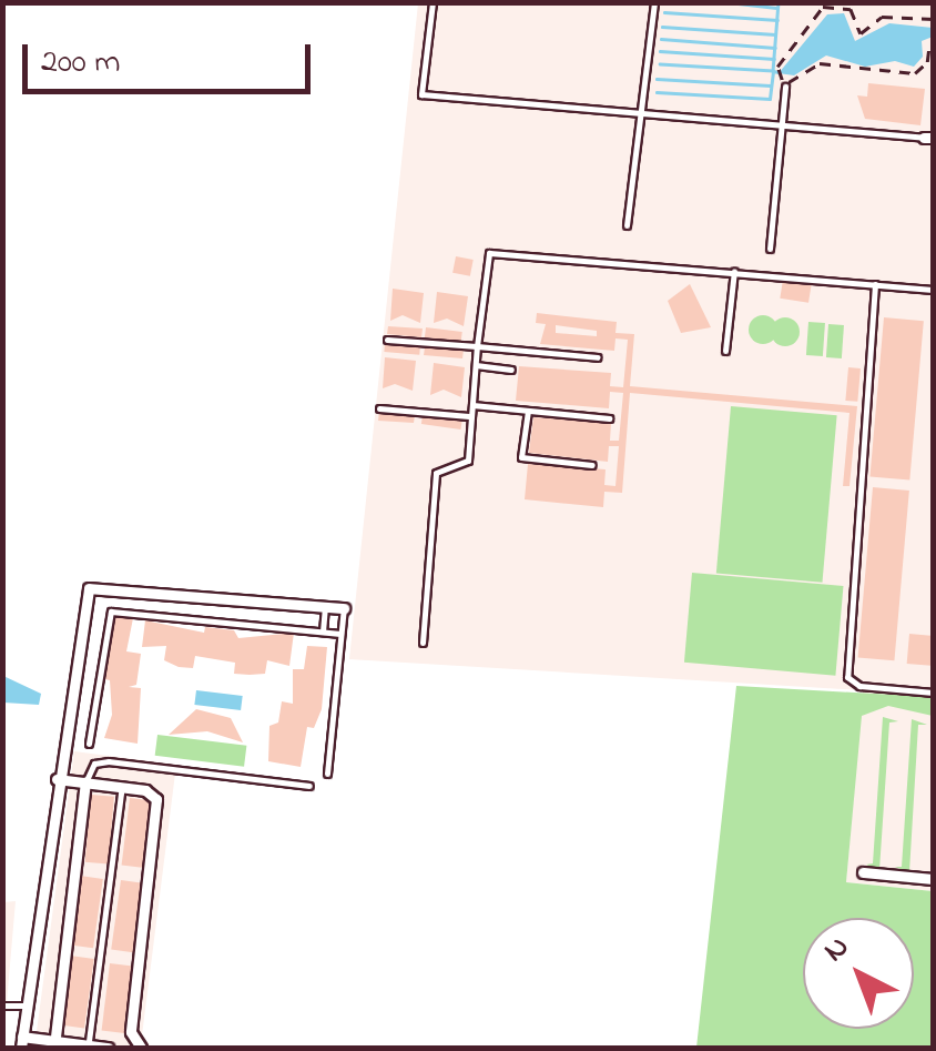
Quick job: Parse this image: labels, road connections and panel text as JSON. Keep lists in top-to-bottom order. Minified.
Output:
{"scale_bar":"200 m","north":"top left"}
